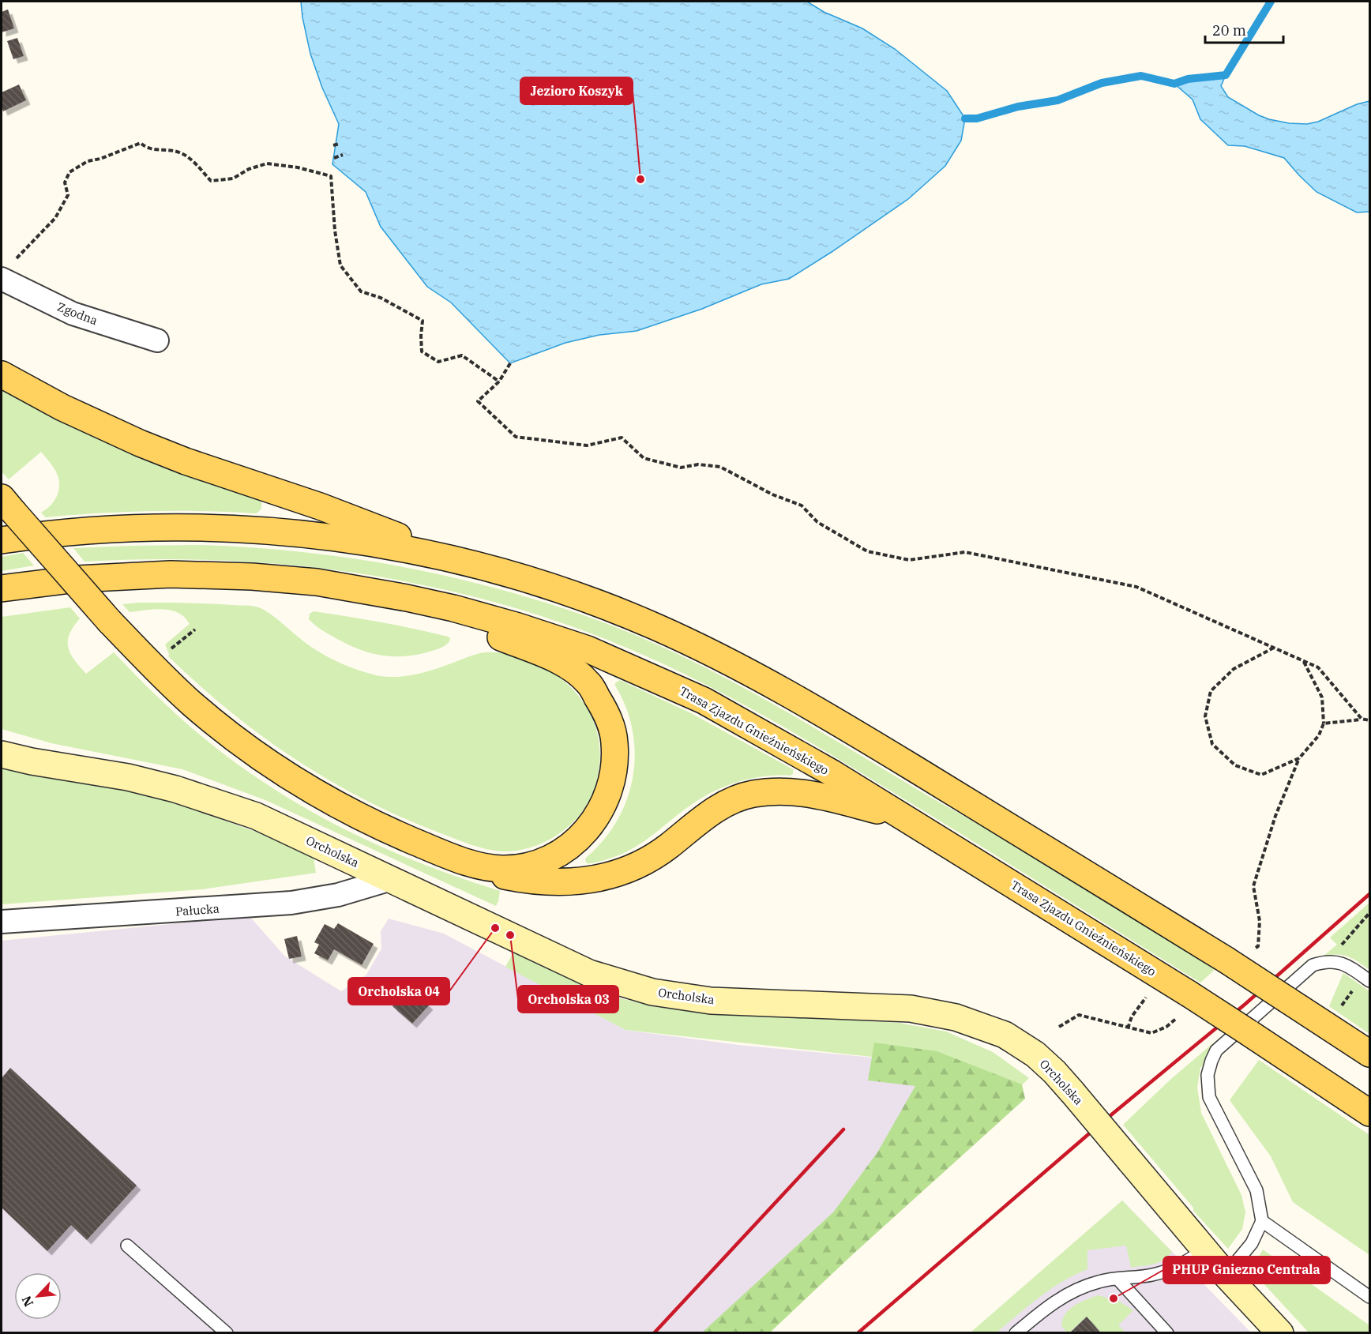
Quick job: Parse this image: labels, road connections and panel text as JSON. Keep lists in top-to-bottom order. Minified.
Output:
{"streets":{"main road":["Trasa Zjazdu Gnieźnieńskiego"],"street":["Zgodna","Orcholska","Pałucka"]},"crossings":[["Orcholska","Pałucka"]],"places":["Jezioro Koszyk","Orcholska 04","Orcholska 03","PHUP Gniezno Centrala"],"scale_bar":"20 m","north":"bottom left"}
